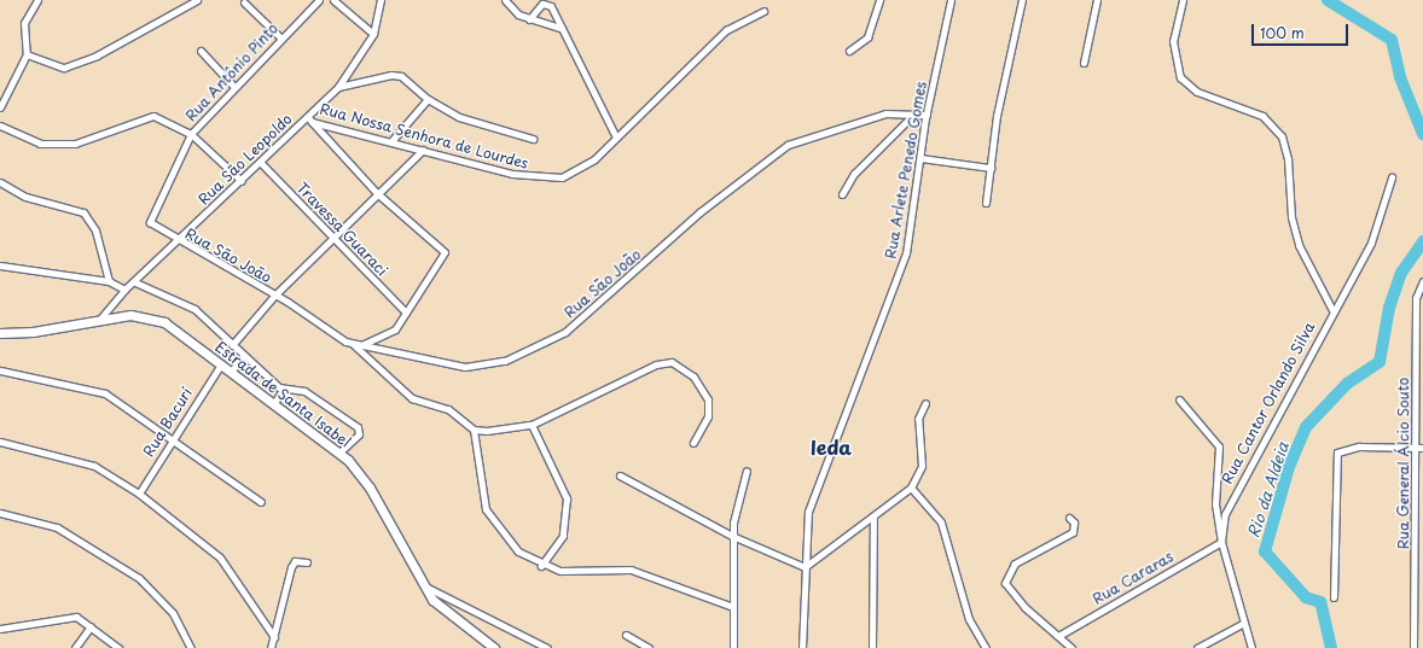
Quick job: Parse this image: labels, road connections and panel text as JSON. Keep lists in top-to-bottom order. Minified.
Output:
{"streets":{"main road":["Estrada de Santa Isabel"],"street":["Rua Antônio Pinto","Rua Nossa Senhora de Lourdes","Rua São Leopoldo","Rua Arlete Penedo Gomes","Travessa Guaraci","Rua São João","Rua Cantor Orlando Silva","Rua Bacurí","Rua General Álcio Souto","Rua Cararas"]},"crossings":[["Rua Antônio Pinto","Rua São João"],["Rua Nossa Senhora de Lourdes","Rua São Leopoldo"],["Rua São Leopoldo","Travessa Guaraci"],["Rua São Leopoldo","Rua São João"],["Rua São Leopoldo","Estrada de Santa Isabel"],["Rua Arlete Penedo Gomes","Rua São João"],["Estrada de Santa Isabel","Rua Bacurí"],["Rua Cantor Orlando Silva","Rua Cararas"]],"districts":["Ieda"],"water":["Rio da Aldeia"],"scale_bar":"100 m"}
